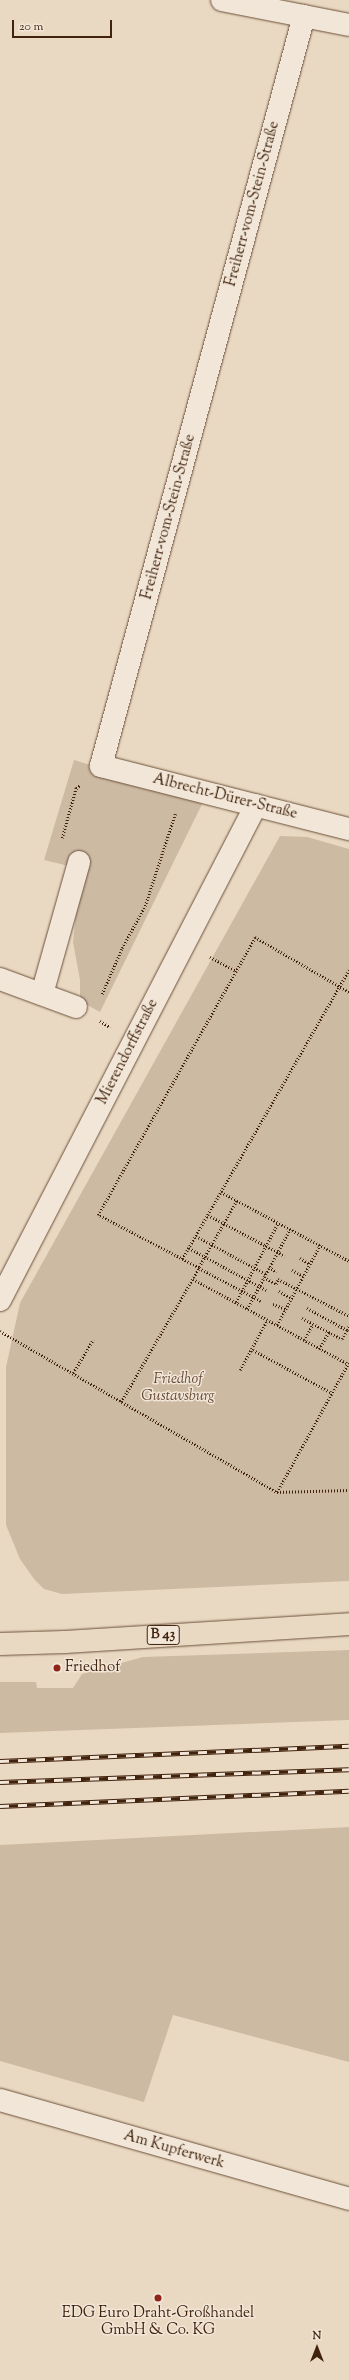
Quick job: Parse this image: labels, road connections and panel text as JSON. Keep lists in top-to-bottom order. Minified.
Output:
{"streets":{"main road":["B 43"],"street":["Freiherr-vom-Stein-Straße","Albrecht-Dürer-Straße","Mierendorffstraße","Am Kupferwerk"]},"crossings":[["Freiherr-vom-Stein-Straße","Albrecht-Dürer-Straße"],["Albrecht-Dürer-Straße","Mierendorffstraße"]],"parks":["Friedhof Gustavsburg"],"places":["Friedhof","EDG Euro Draht-Großhandel GmbH & Co. KG"],"scale_bar":"20 m","north":"top"}
